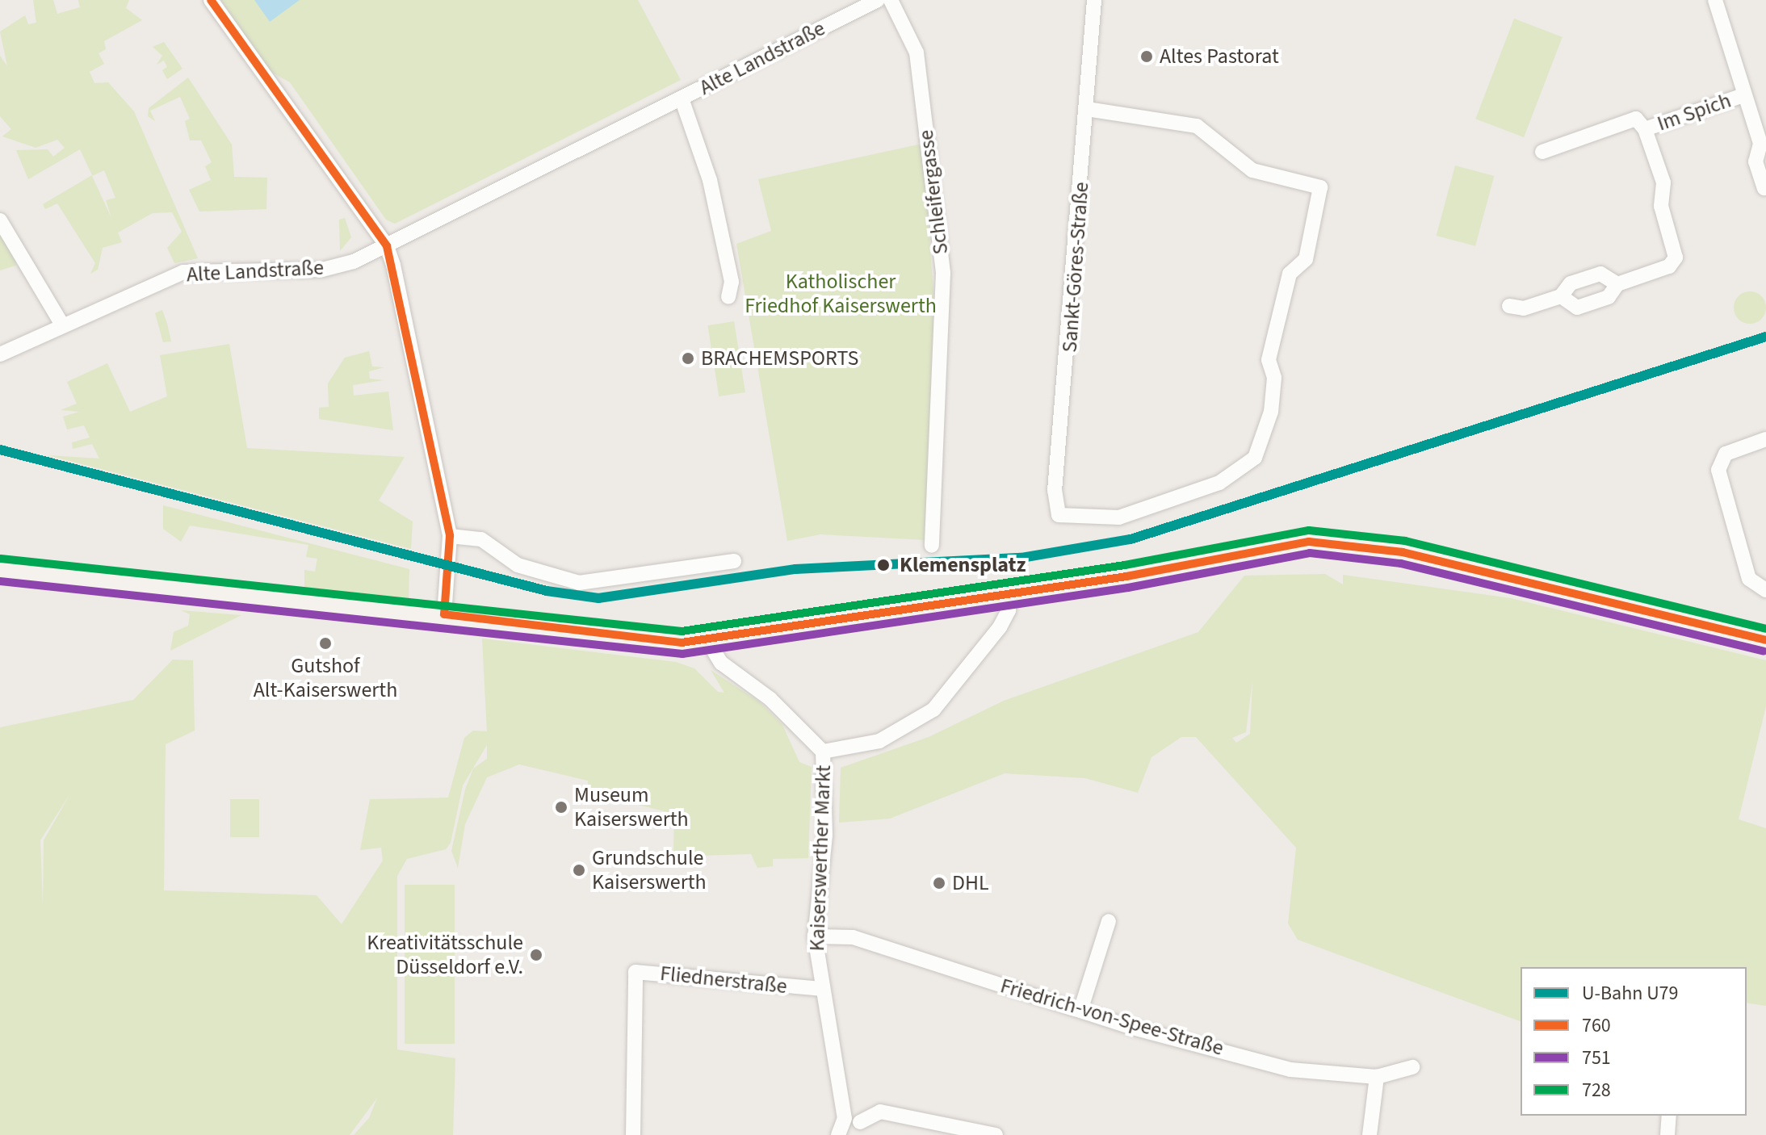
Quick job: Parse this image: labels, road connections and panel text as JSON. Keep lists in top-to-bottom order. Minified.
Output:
{"streets":{"street":["Alte Landstraße","Im Spich","Schleifergasse","Sankt-Göres-Straße","Kaiserswerther Markt","Fliednerstraße","Friedrich-von-Spee-Straße"]},"crossings":[["Kaiserswerther Markt","Fliednerstraße"],["Kaiserswerther Markt","Friedrich-von-Spee-Straße"]],"parks":["Katholischer Friedhof Kaiserswerth"],"places":["Altes Pastorat","BRACHEMSPORTS","Klemensplatz","Gutshof Alt-Kaiserswerth","Museum Kaiserswerth","Grundschule Kaiserswerth","DHL","Kreativitätsschule Düsseldorf e.V."],"lines":["transit line 760","metro line U79","transit line 728","transit line 751"],"legend":["U-Bahn U79","760","751","728"]}
